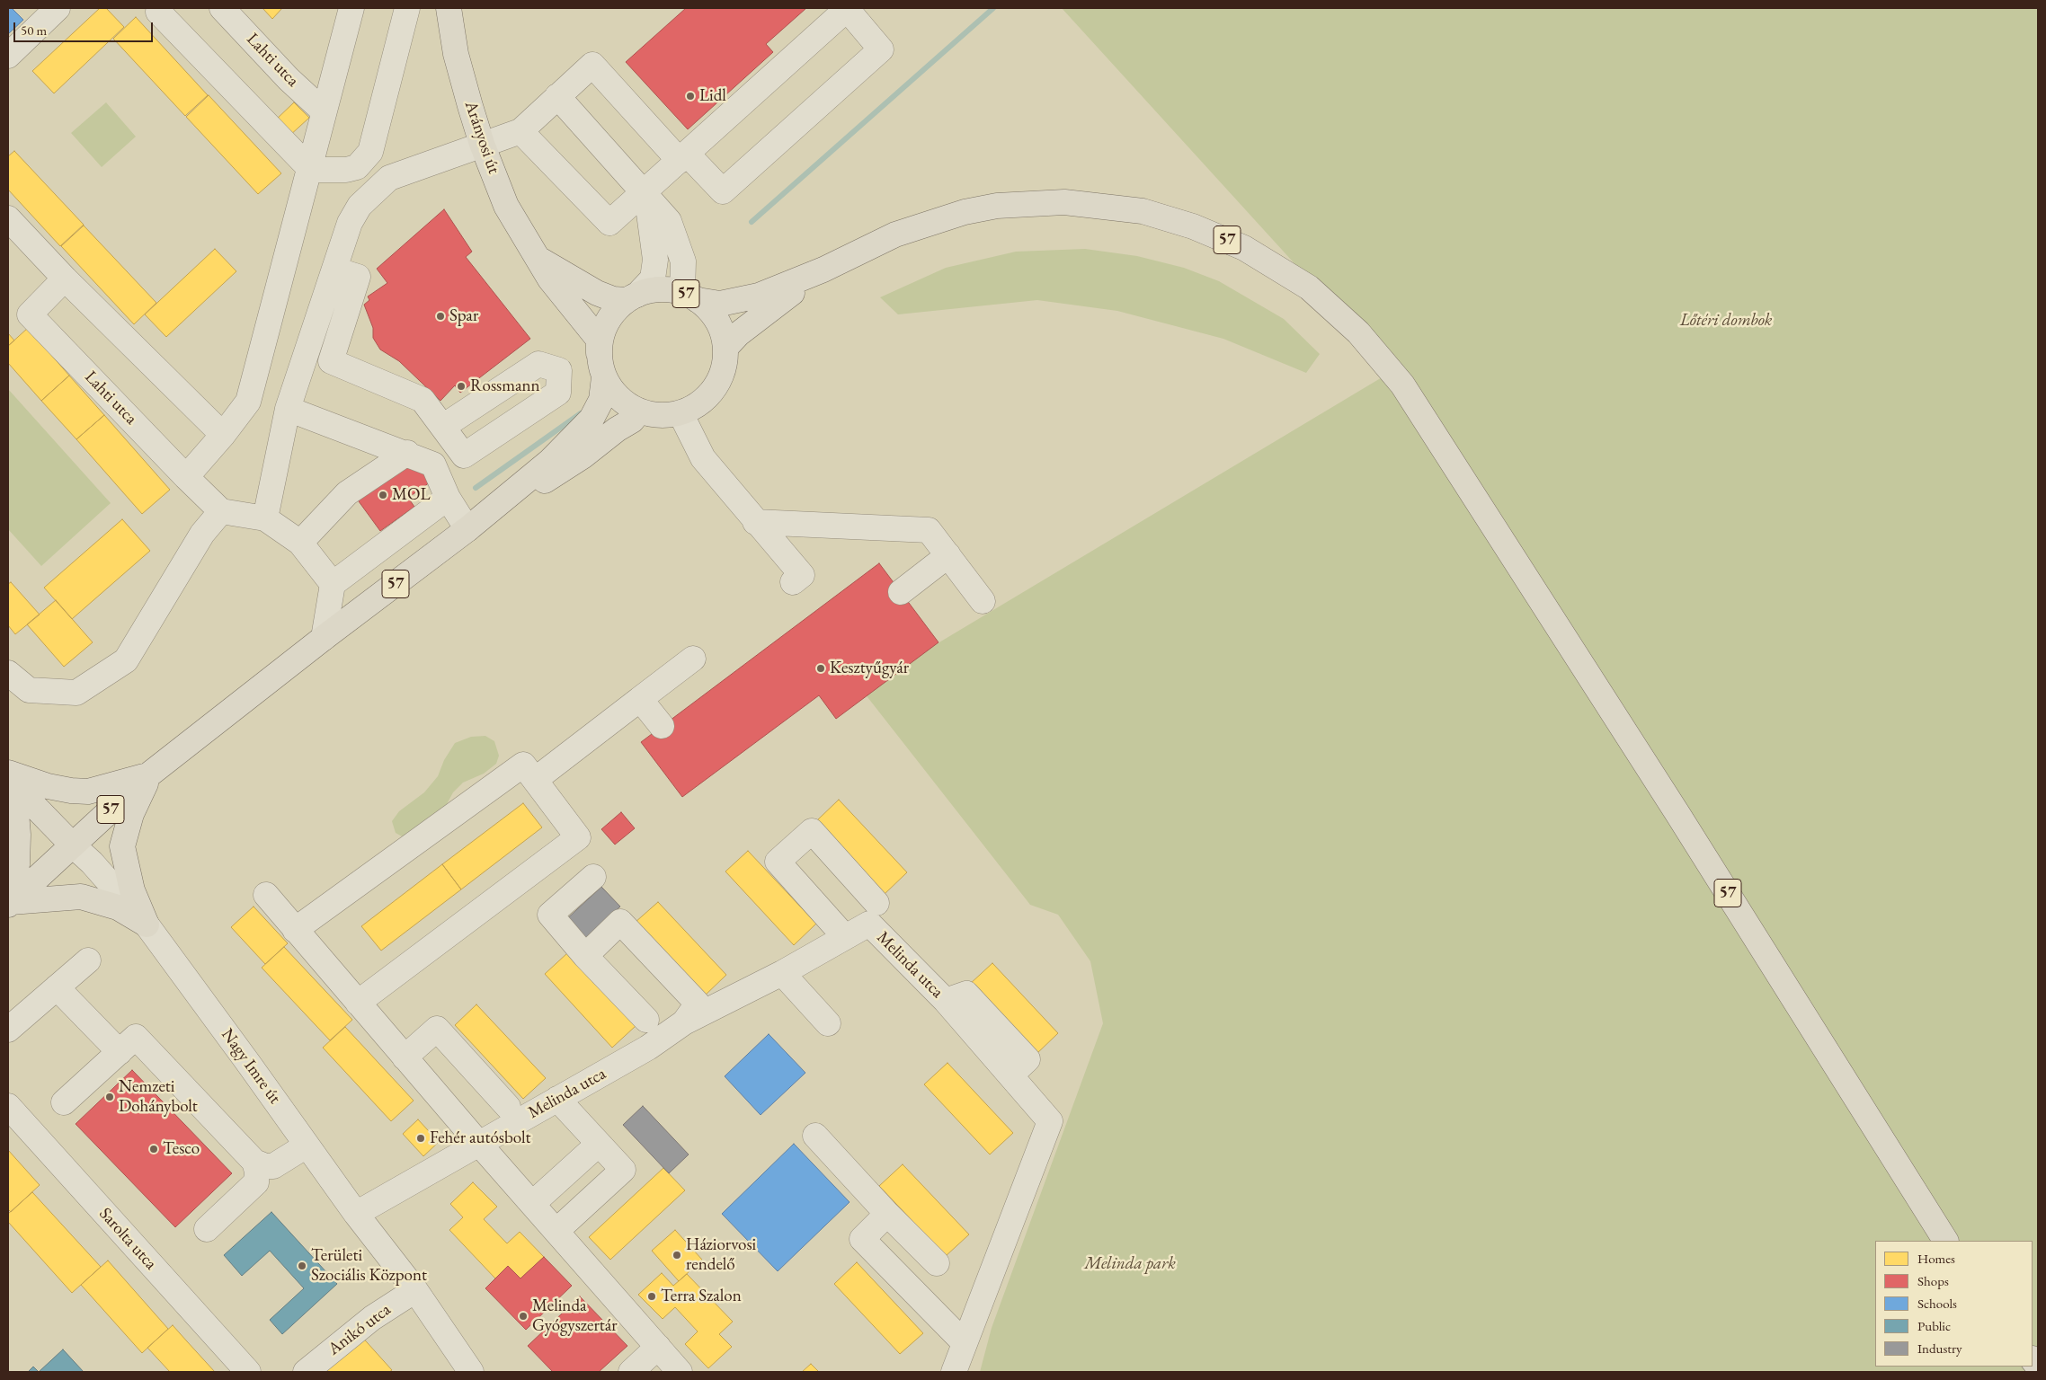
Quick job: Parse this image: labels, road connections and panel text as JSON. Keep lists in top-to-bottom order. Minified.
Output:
{"streets":{"main road":["Arányosi út","57","Nagy Imre út"],"street":["Lahti utca","Melinda utca","Sarolta utca","Anikó utca"]},"crossings":[["Arányosi út","57"],["57","Nagy Imre út"],["Melinda utca","Nagy Imre út"],["Nagy Imre út","Anikó utca"]],"parks":["Lőtéri dombok","Melinda park"],"places":["Lidl","Spar","Rossmann","MOL","Kesztyűgyár","Nemzeti Dohánybolt","Fehér autósbolt","Tesco","Háziorvosi rendelő","Területi Szociális Központ","Terra Szalon","Melinda Gyógyszertár"],"legend":["Homes","Shops","Schools","Public","Industry"],"scale_bar":"50 m"}
